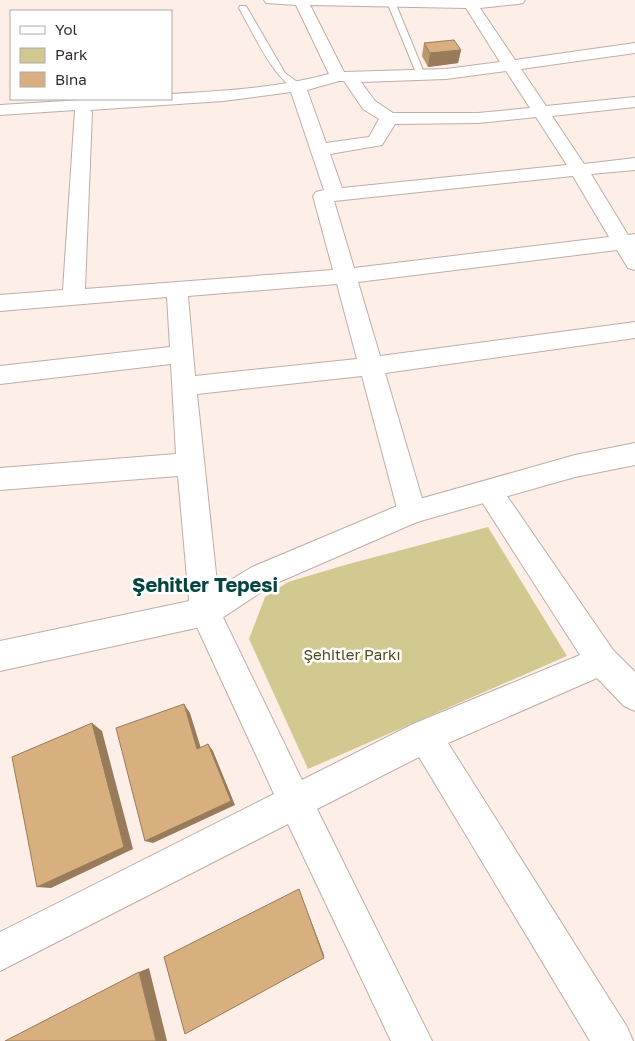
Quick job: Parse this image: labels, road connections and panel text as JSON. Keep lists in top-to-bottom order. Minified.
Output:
{"districts":["Şehitler Tepesi"],"parks":["Şehitler Parkı"],"legend":["Yol","Park","Bina"]}
